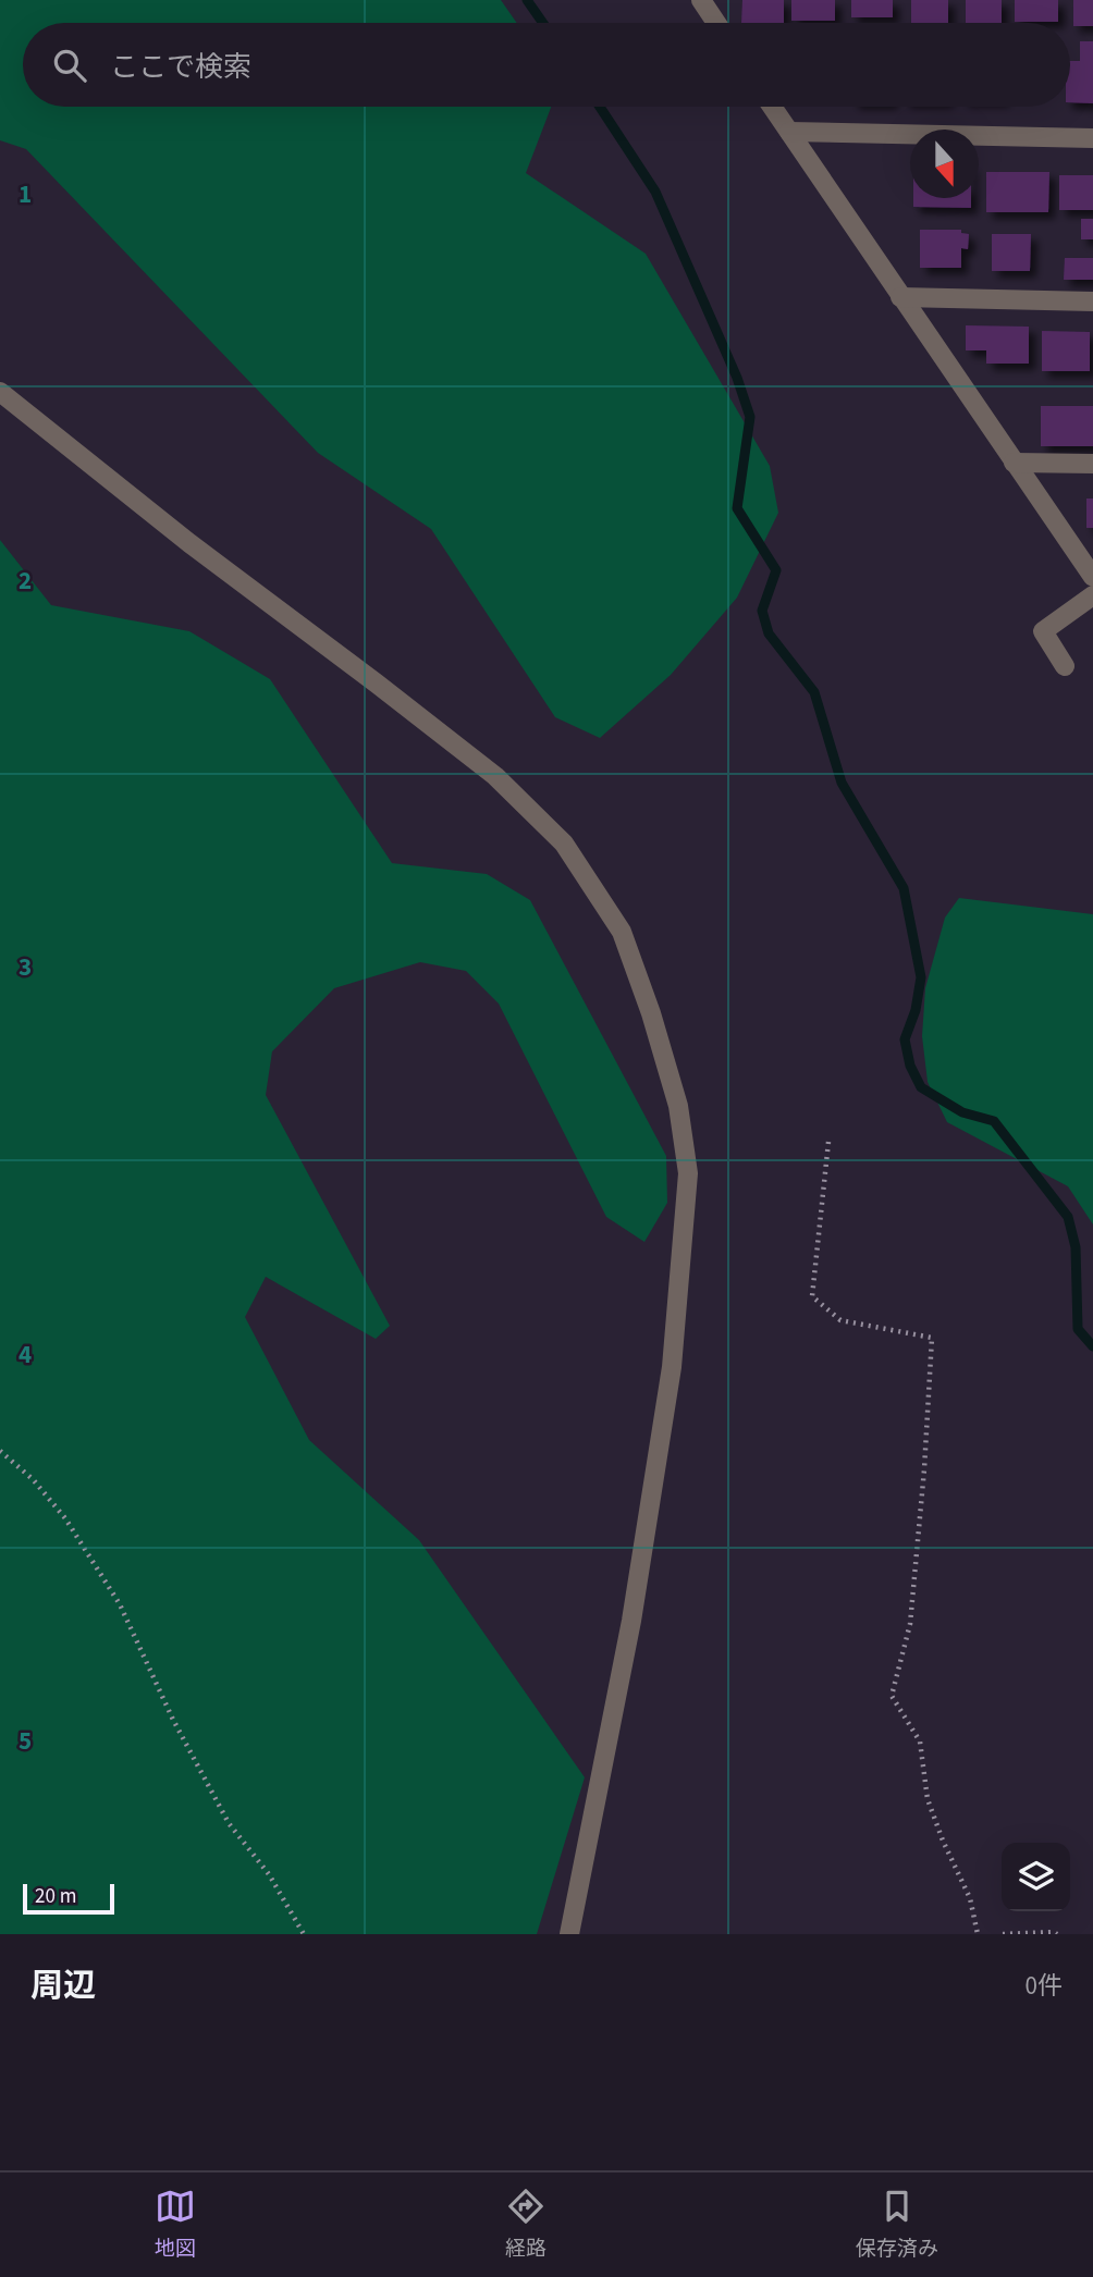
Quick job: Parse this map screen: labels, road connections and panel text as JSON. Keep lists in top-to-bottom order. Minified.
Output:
{"scale_bar":"20 m","north":"bottom","page":{"search":"ここで検索","scale":"20 m","heading":["周辺","0件"],"nav":["地図","経路","保存済み"]},"grid":{"rows":["1","2","3","4","5"]}}
